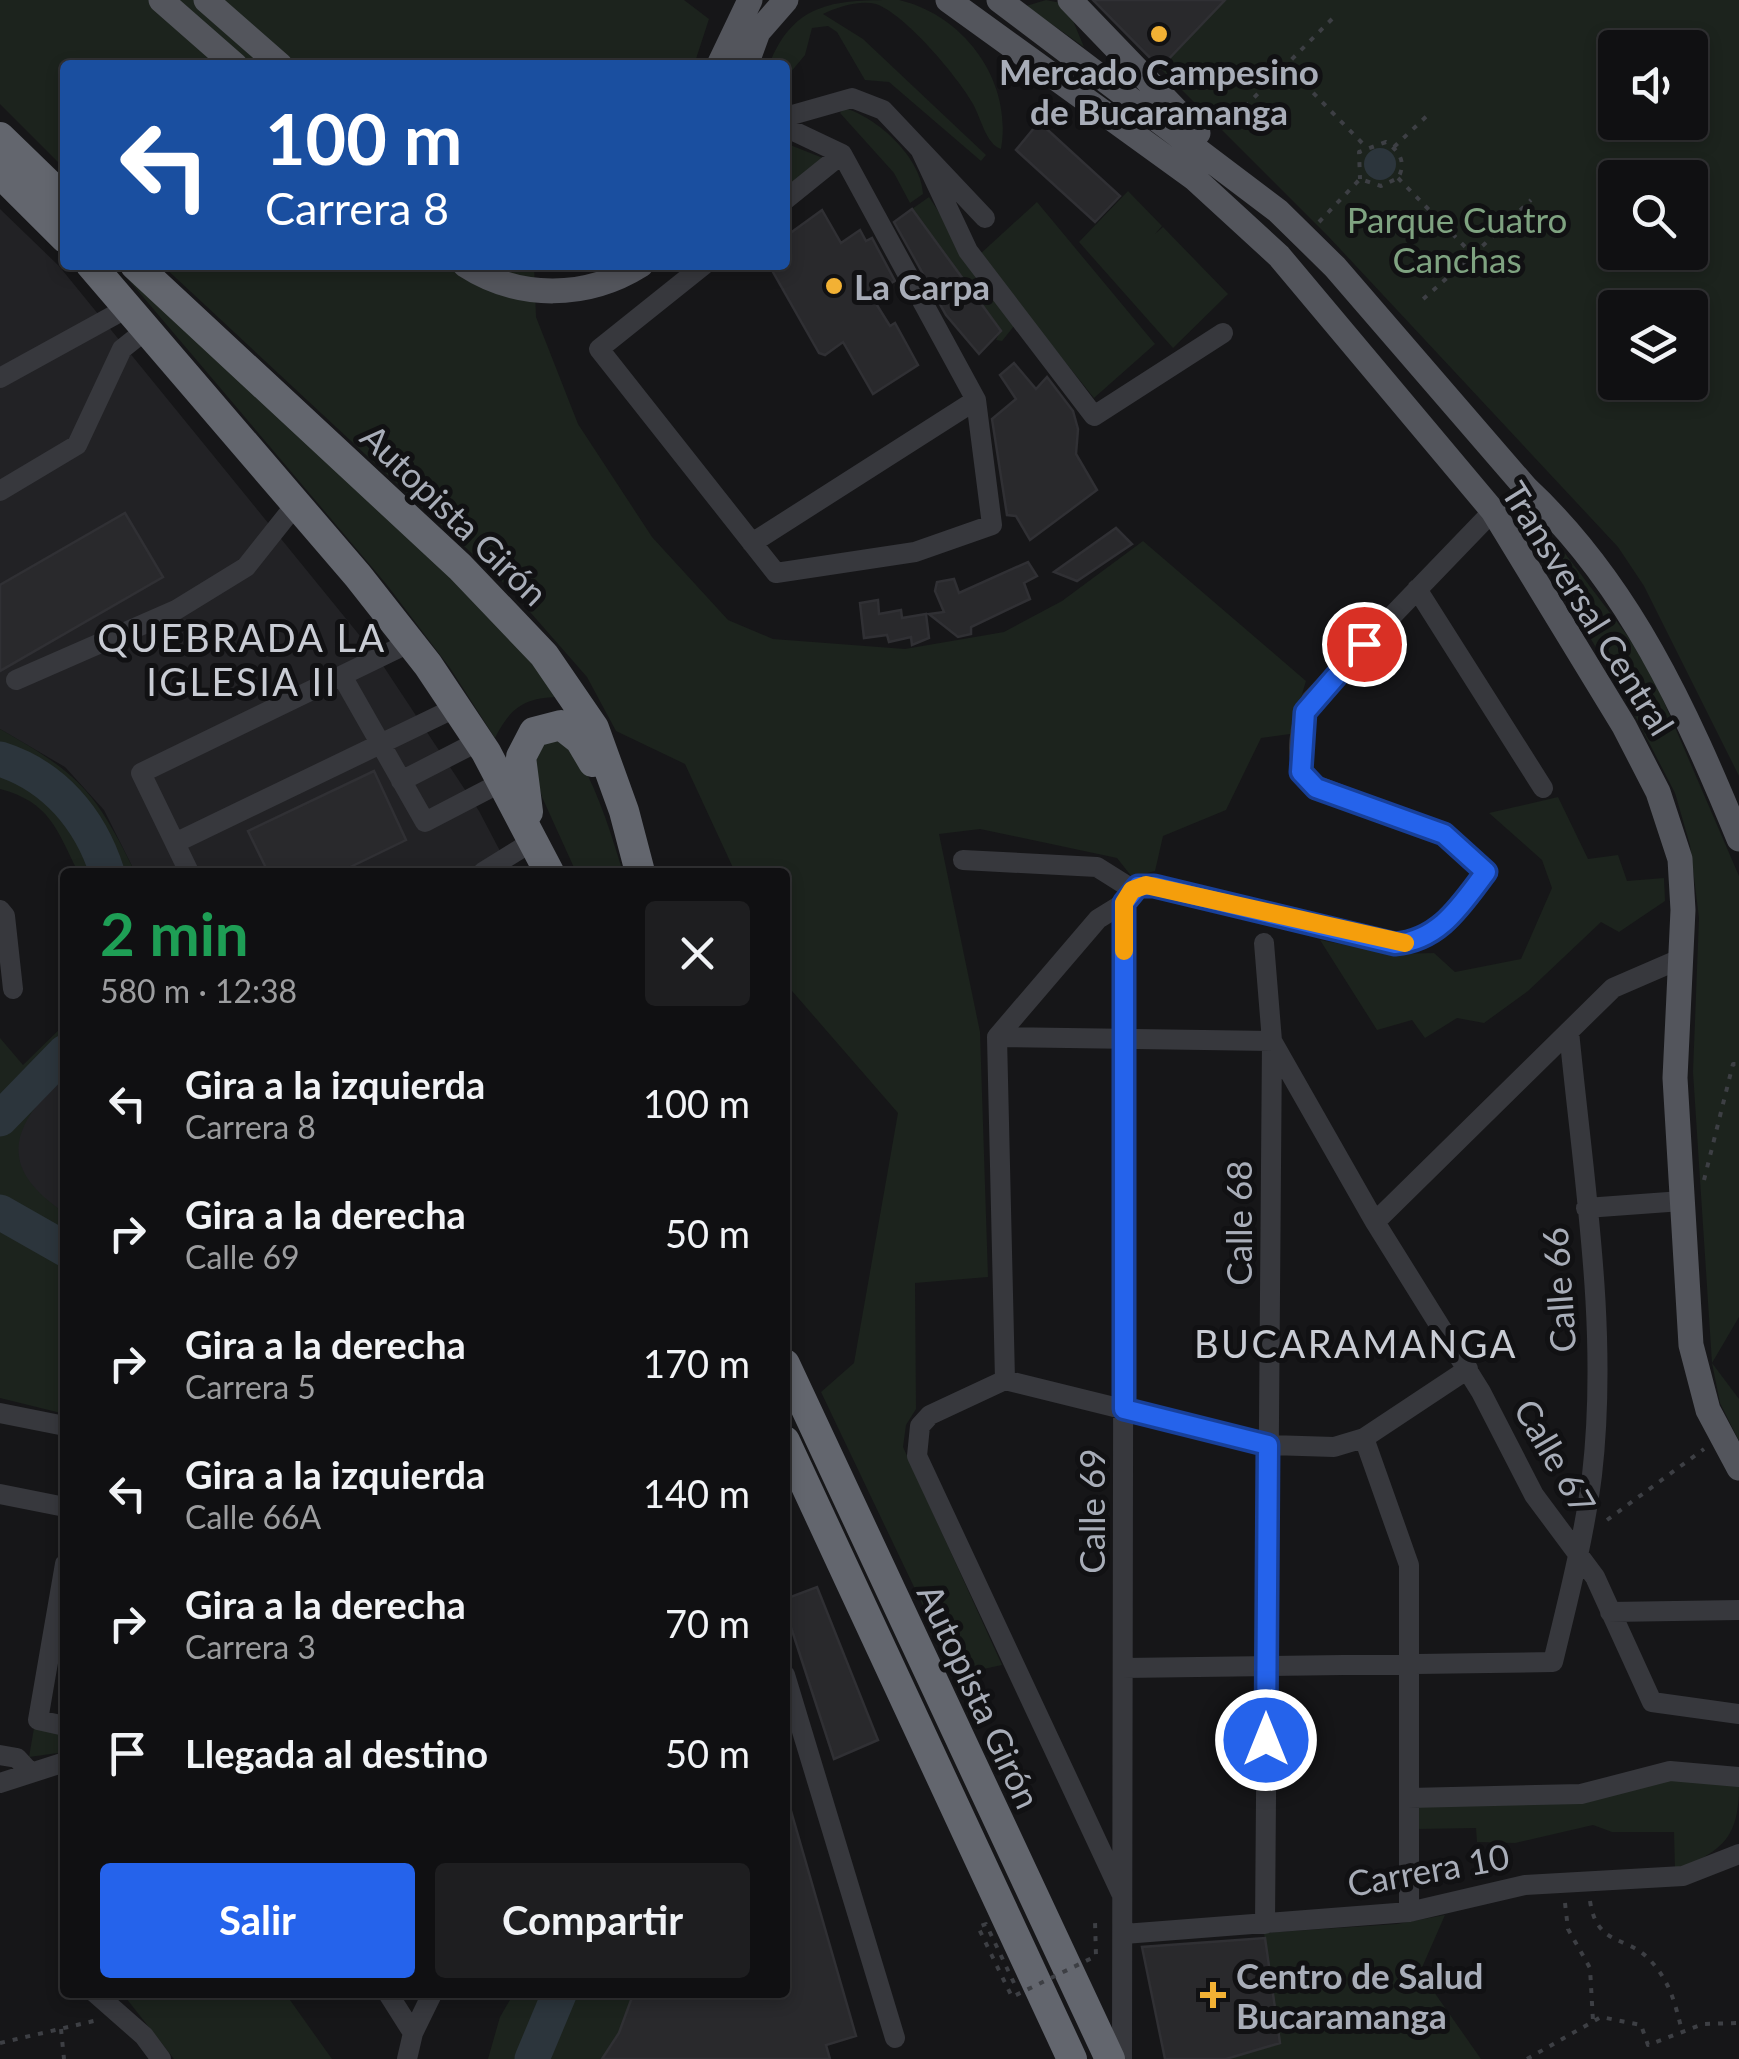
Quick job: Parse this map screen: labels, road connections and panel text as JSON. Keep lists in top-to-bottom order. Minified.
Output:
{"streets":{"highway":["Autopista Girón"],"main road":["Transversal Central"],"street":["Calle 68","Calle 66","Calle 67","Calle 69","Carrera 10"]},"crossings":[["Calle 68","Calle 67"],["Calle 68","Carrera 10"],["Calle 66","Calle 67"],["Calle 69","Carrera 10"]],"districts":["QUEBRADA LA IGLESIA II","BUCARAMANGA"],"parks":["Parque Cuatro Canchas"],"places":{"other":["Mercado Campesino de Bucaramanga","La Carpa"],"health":["Centro de Salud Bucaramanga"]},"page":{"turn":["100 m","Carrera 8"],"heading":["2 min","580 m · 12:38"],"list":[{"name":"Gira a la izquierda","note":"Carrera 8","value":"100 m"},{"name":"Gira a la derecha","note":"Calle 69","value":"50 m"},{"name":"Gira a la derecha","note":"Carrera 5","value":"170 m"},{"name":"Gira a la izquierda","note":"Calle 66A","value":"140 m"},{"name":"Gira a la derecha","note":"Carrera 3","value":"70 m"},{"name":"Llegada al destino","value":"50 m"}],"buttons":["Salir","Compartir"]}}
